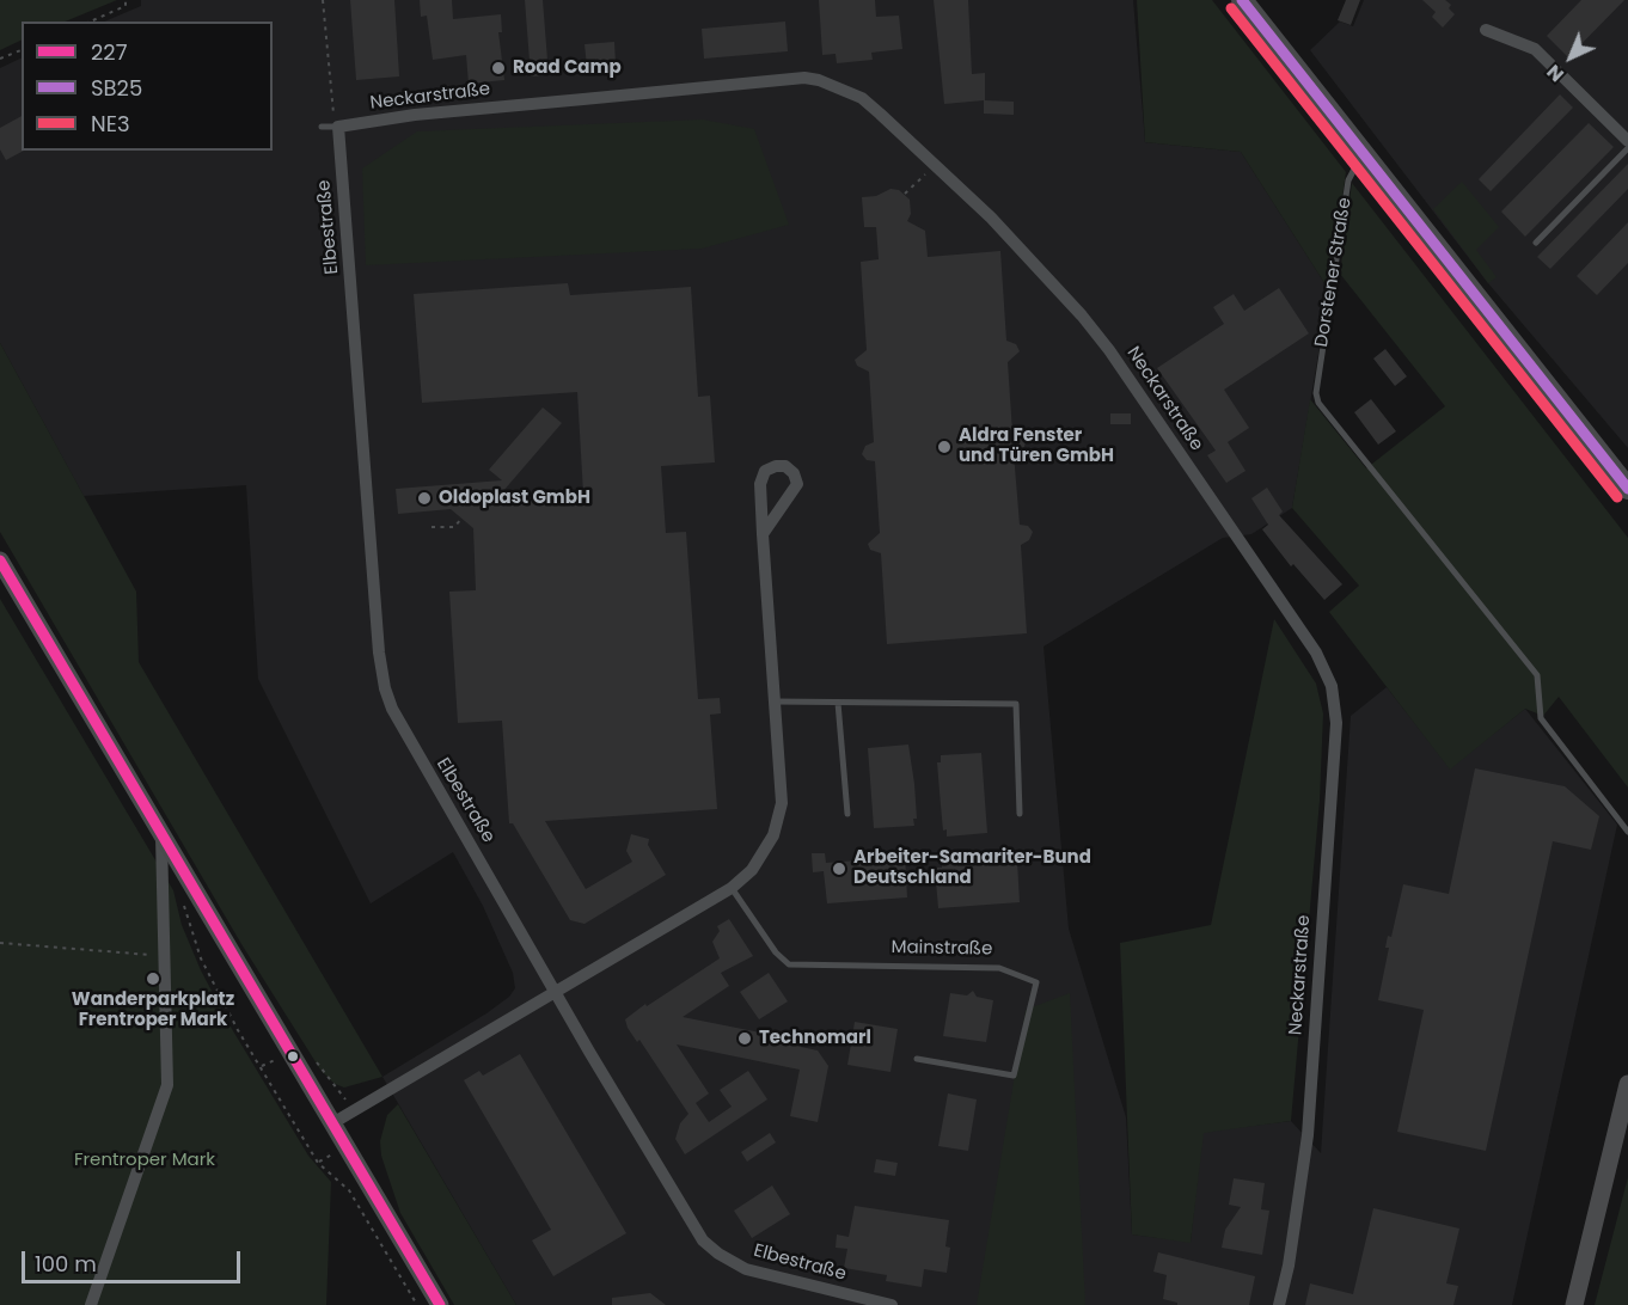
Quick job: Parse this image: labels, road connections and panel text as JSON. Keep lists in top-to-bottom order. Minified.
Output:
{"streets":{"street":["Neckarstraße","Elbestraße"],"lane":["Dorstener Straße","Mainstraße"]},"crossings":[["Neckarstraße","Elbestraße"]],"parks":["Frentroper Mark"],"places":["Road Camp","Aldra Fenster und Türen GmbH","Oldoplast GmbH","Arbeiter-Samariter-Bund Deutschland","Wanderparkplatz Frentroper Mark","Technomarl"],"lines":["transit line SB25","transit line NE3","transit line 227"],"legend":["227","SB25","NE3"],"scale_bar":"100 m","north":"bottom left"}
